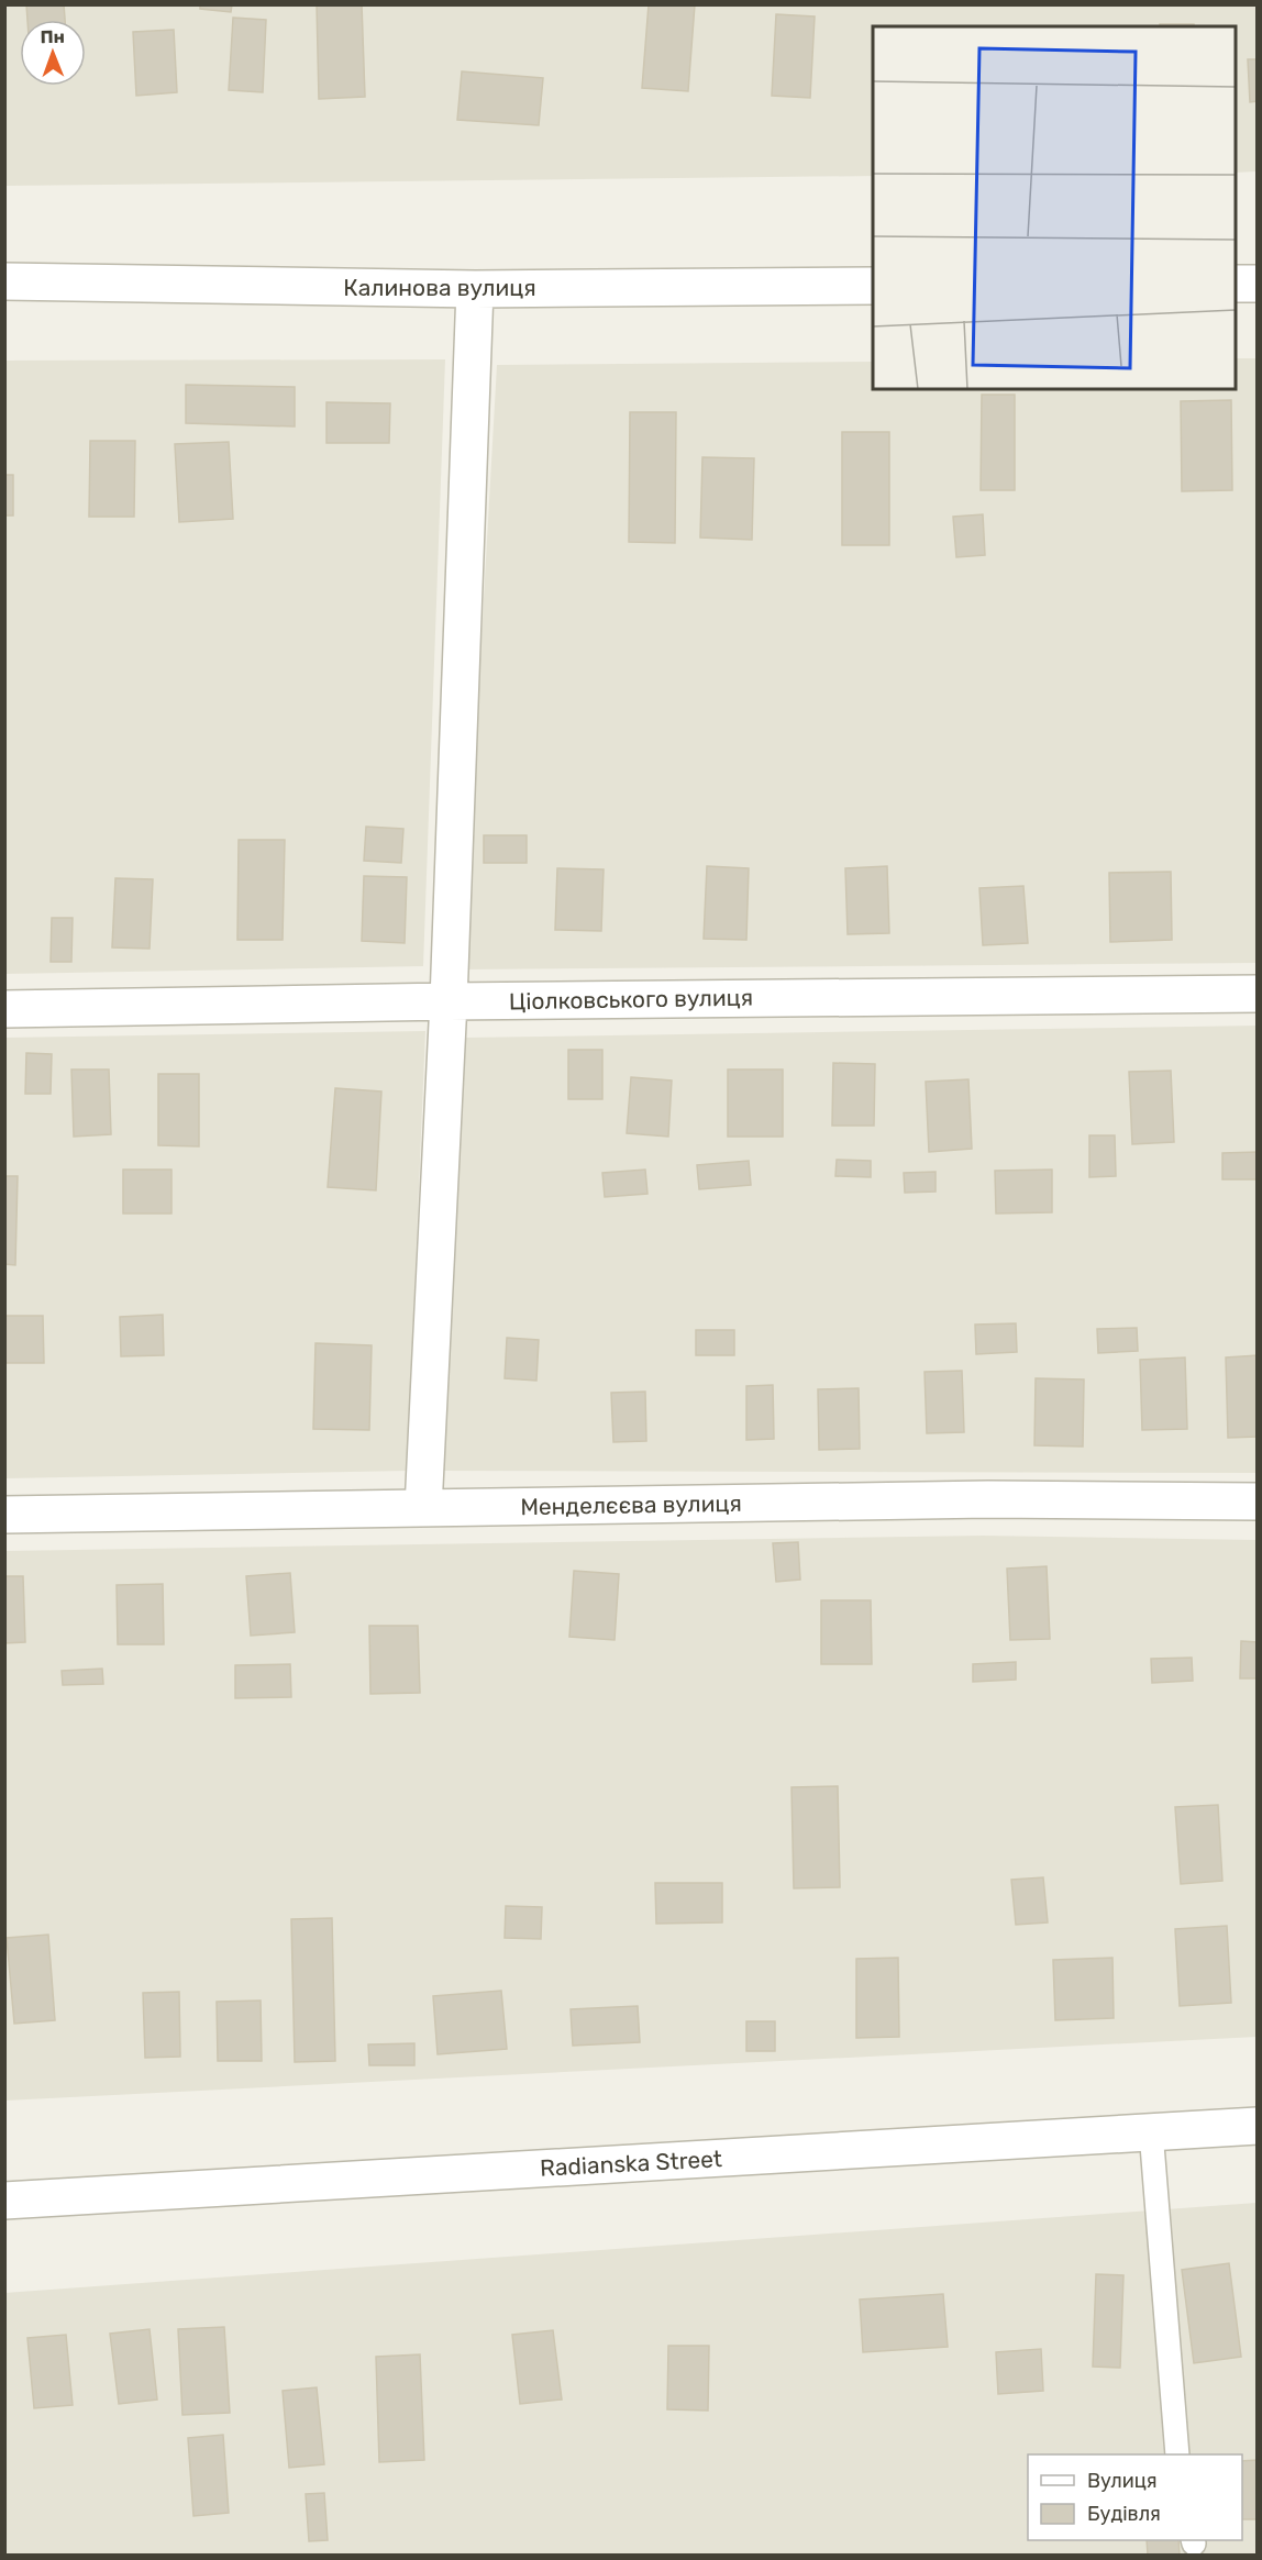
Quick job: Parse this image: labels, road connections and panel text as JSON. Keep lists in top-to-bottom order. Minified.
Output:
{"streets":{"street":["Калинова вулиця","Ціолковського вулиця","Менделєєва вулиця","Radianska Street"]},"legend":["Вулиця","Будівля"],"north":"top"}
